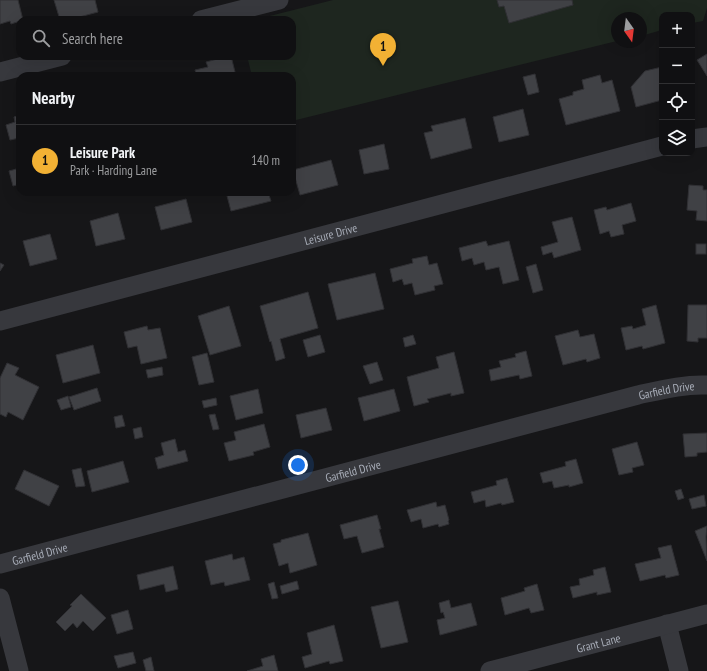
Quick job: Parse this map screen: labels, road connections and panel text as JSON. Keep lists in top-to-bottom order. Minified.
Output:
{"streets":{"street":["Leisure Drive","Garfield Drive","Grant Lane"]},"north":"bottom","page":{"map_buttons":["+","−"],"search":"Search here","pins":"1","heading":"Nearby","list":[{"mark":"1","name":"Leisure Park","note":"Park · Harding Lane","value":"140 m"}]}}
